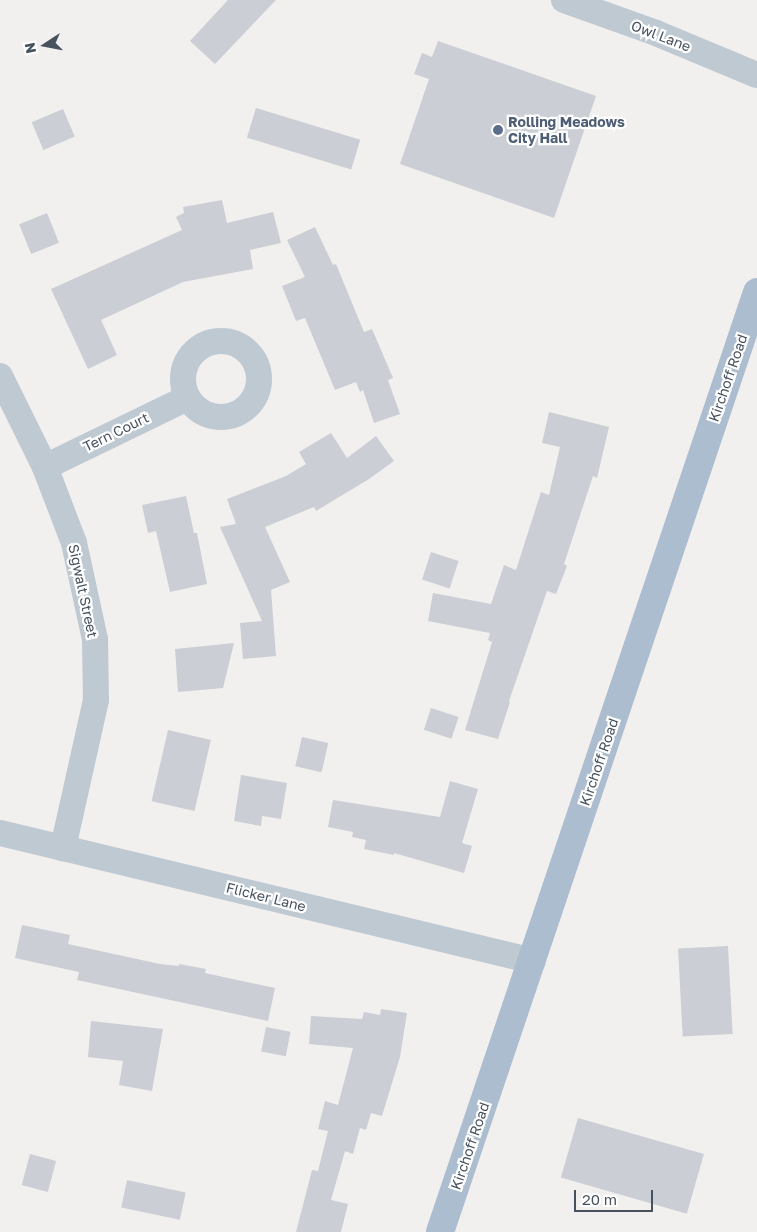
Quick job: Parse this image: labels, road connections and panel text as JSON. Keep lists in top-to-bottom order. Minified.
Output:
{"streets":{"main road":["Kirchoff Road"],"street":["Owl Lane","Tern Court","Sigwalt Street","Flicker Lane"]},"crossings":[["Kirchoff Road","Flicker Lane"],["Tern Court","Sigwalt Street"],["Sigwalt Street","Flicker Lane"]],"places":["Rolling Meadows City Hall"],"scale_bar":"20 m","north":"left"}
